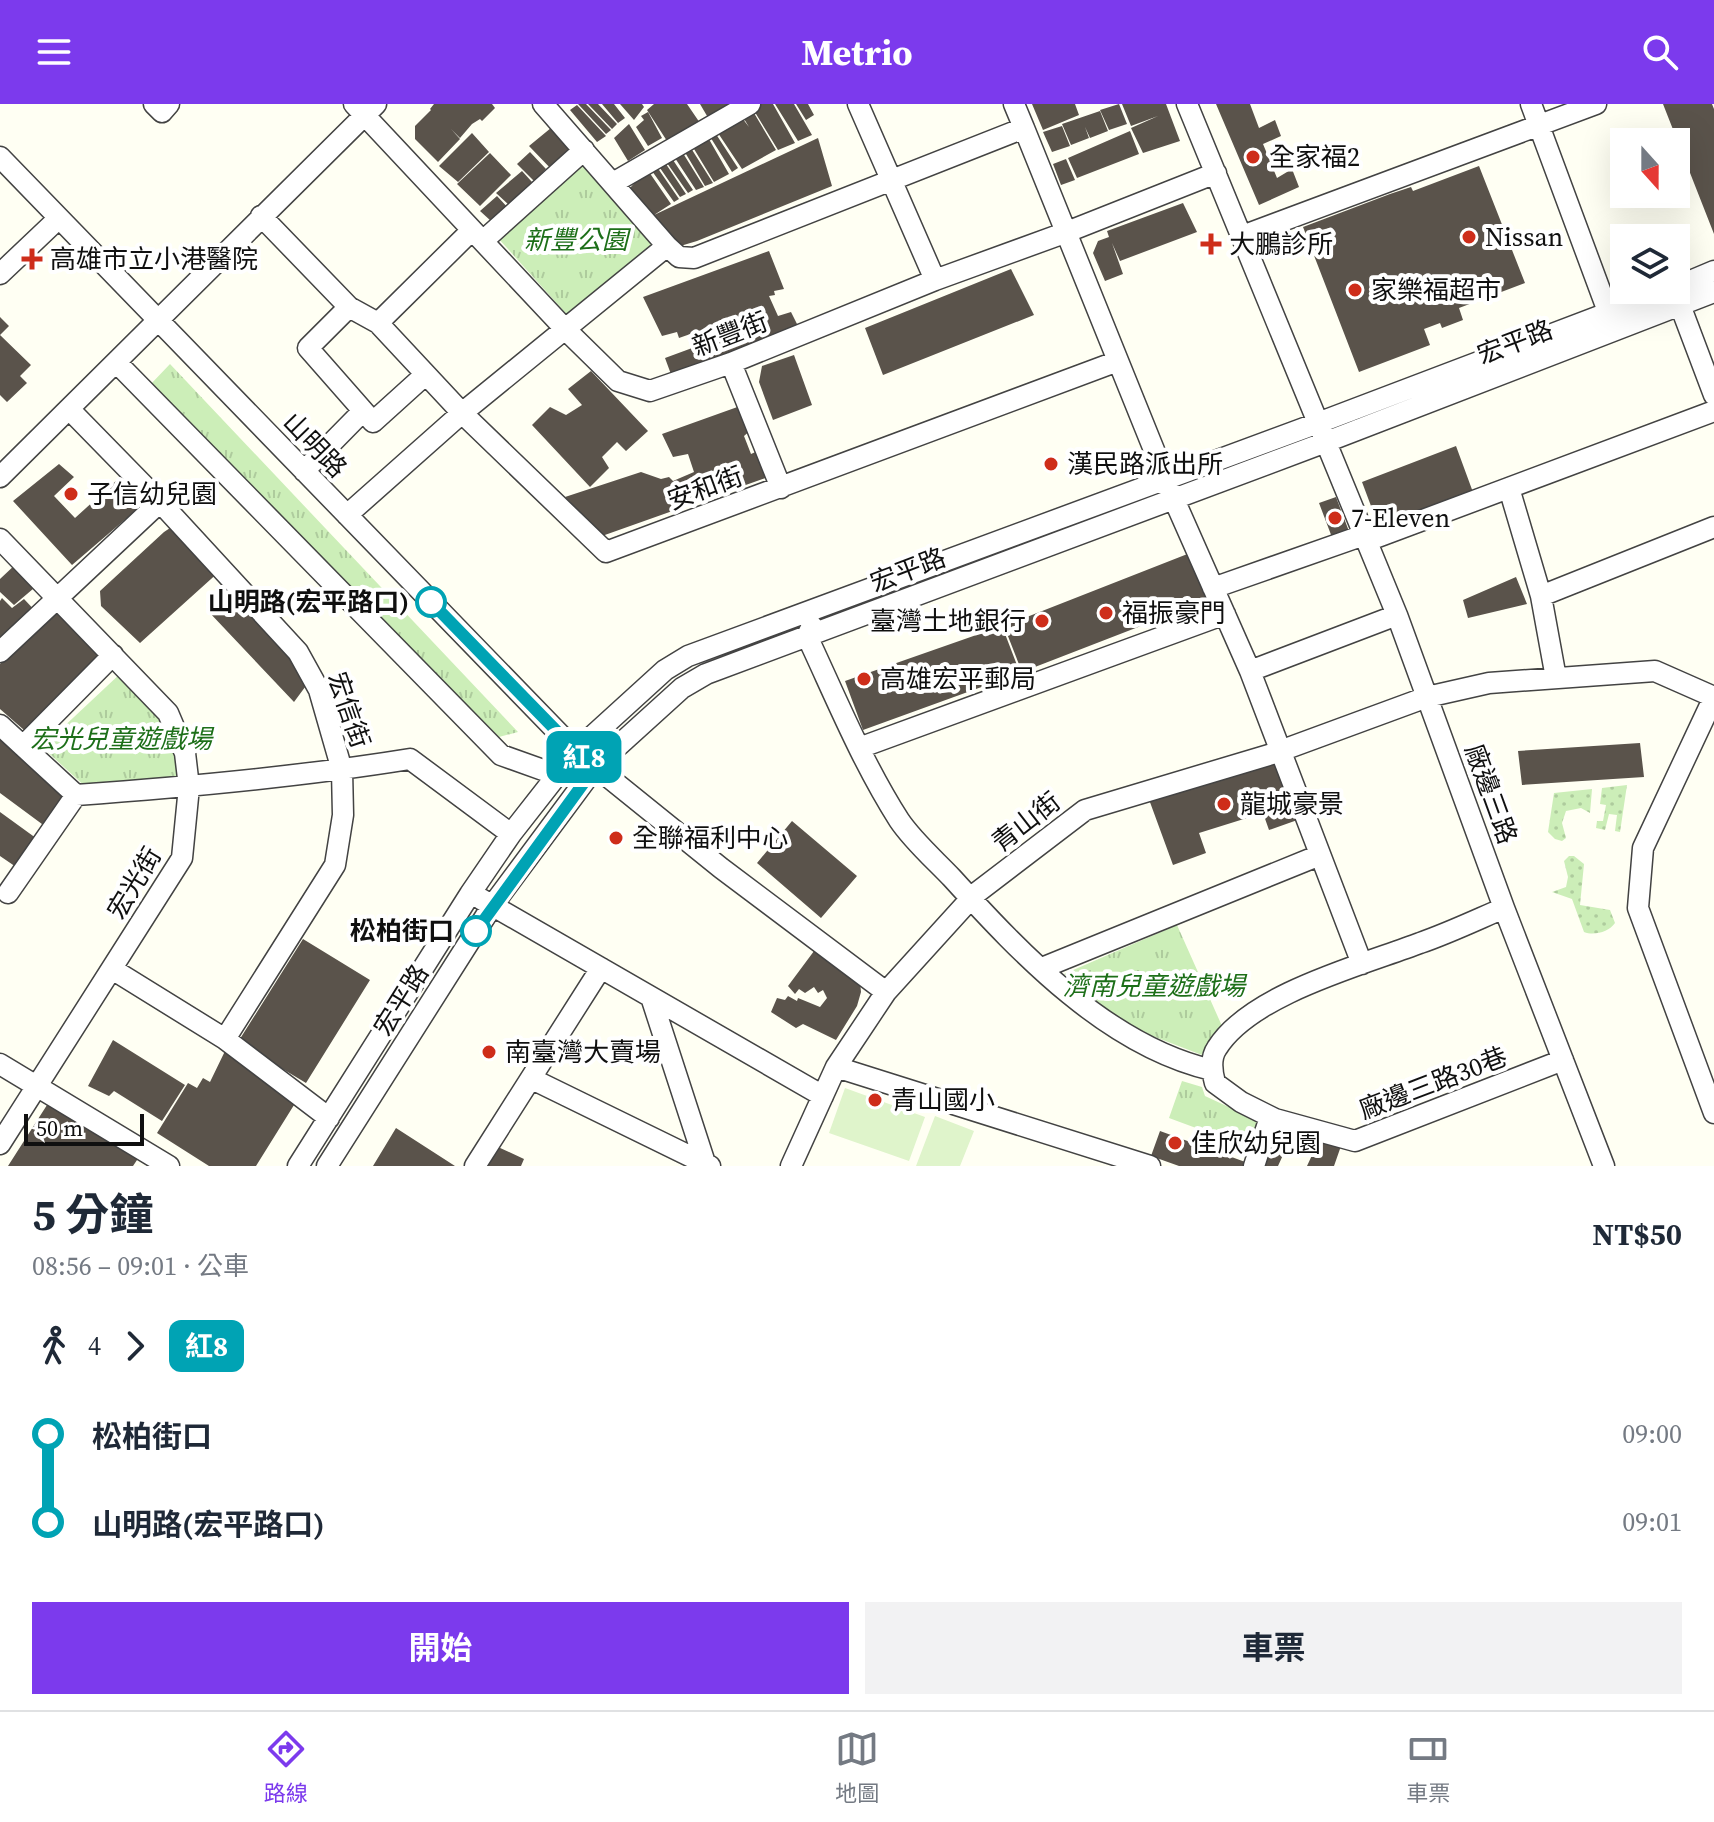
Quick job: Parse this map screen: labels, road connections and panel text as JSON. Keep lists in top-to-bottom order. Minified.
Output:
{"streets":{"street":["新豐街","宏平路","山明路","安和街","宏信街","廠邊三路","青山街","宏光街","廠邊三路30巷"]},"crossings":[["新豐街","廠邊三路"],["宏平路","山明路"],["宏平路","廠邊三路"],["山明路","青山街"],["廠邊三路","青山街"],["廠邊三路","廠邊三路30巷"]],"parks":["新豐公園","宏光兒童遊戲場","濟南兒童遊戲場"],"places":{"other":["全家福2","Nissan","家樂福超市","漢民路派出所","子信幼兒園","7-Eleven","山明路(宏平路口)","福振豪門","臺灣土地銀行","高雄宏平郵局","龍城豪景","全聯福利中心","松柏街口","南臺灣大賣場","青山國小","佳欣幼兒園"],"health":["大鵬診所","高雄市立小港醫院"]},"lines":["bus line 紅8"],"scale_bar":"50 m","north":"bottom","page":{"header":"Metrio","on_map":"紅8","scale":"50 m","heading":["5 分鐘","08:56 – 09:01 · 公車","NT$50"],"legs":["4","紅8"],"list":[{"name":"松柏街口","value":"09:00"},{"name":"山明路(宏平路口)","value":"09:01"}],"buttons":["開始","車票"],"tabs":["路線","地圖","車票"]}}
